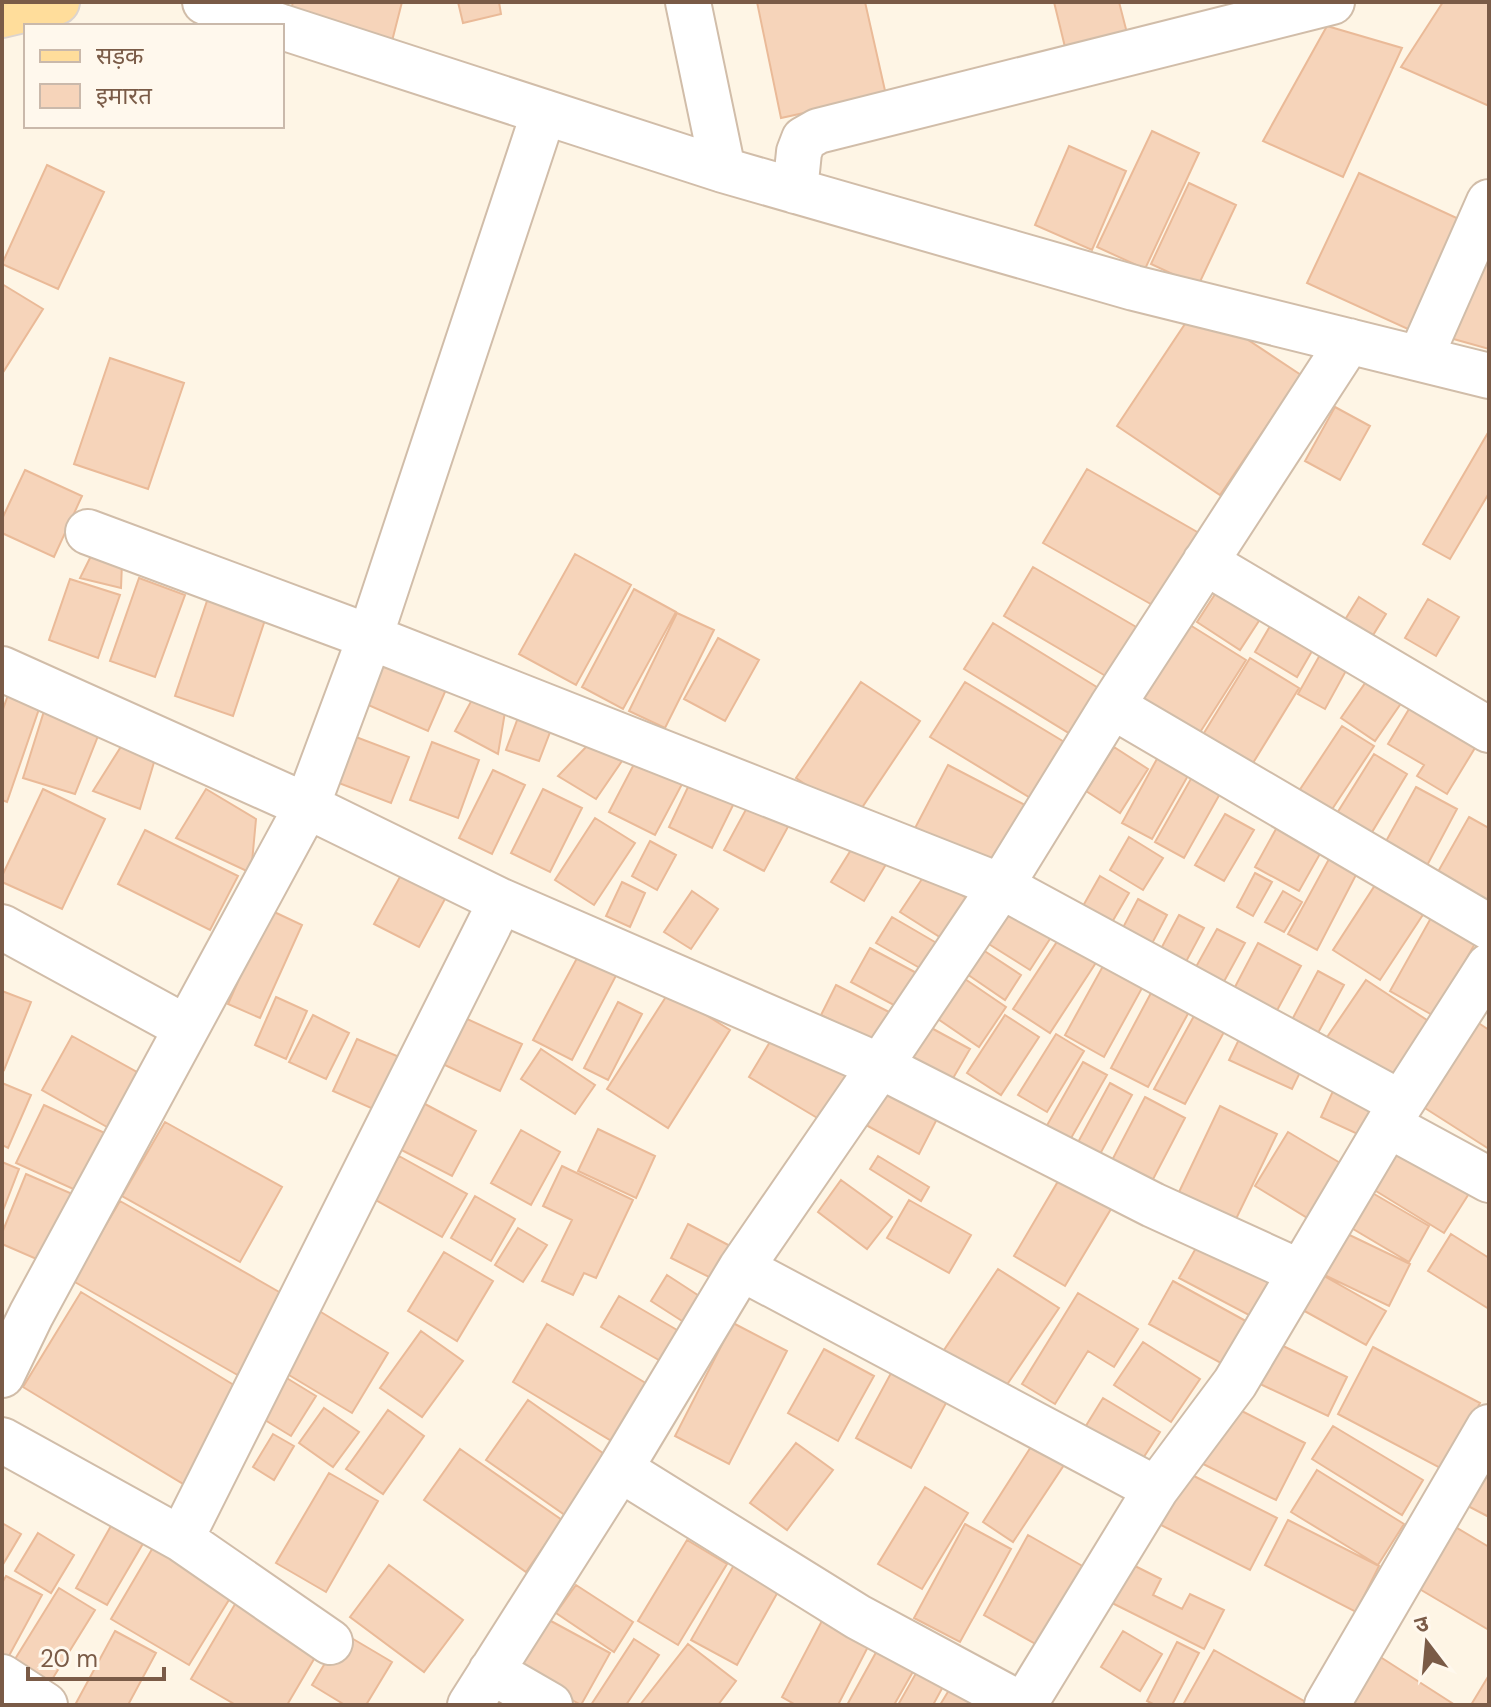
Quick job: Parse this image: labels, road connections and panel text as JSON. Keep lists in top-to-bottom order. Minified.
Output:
{"legend":["सड़क","इमारत"],"scale_bar":"20 m","north":"top"}
